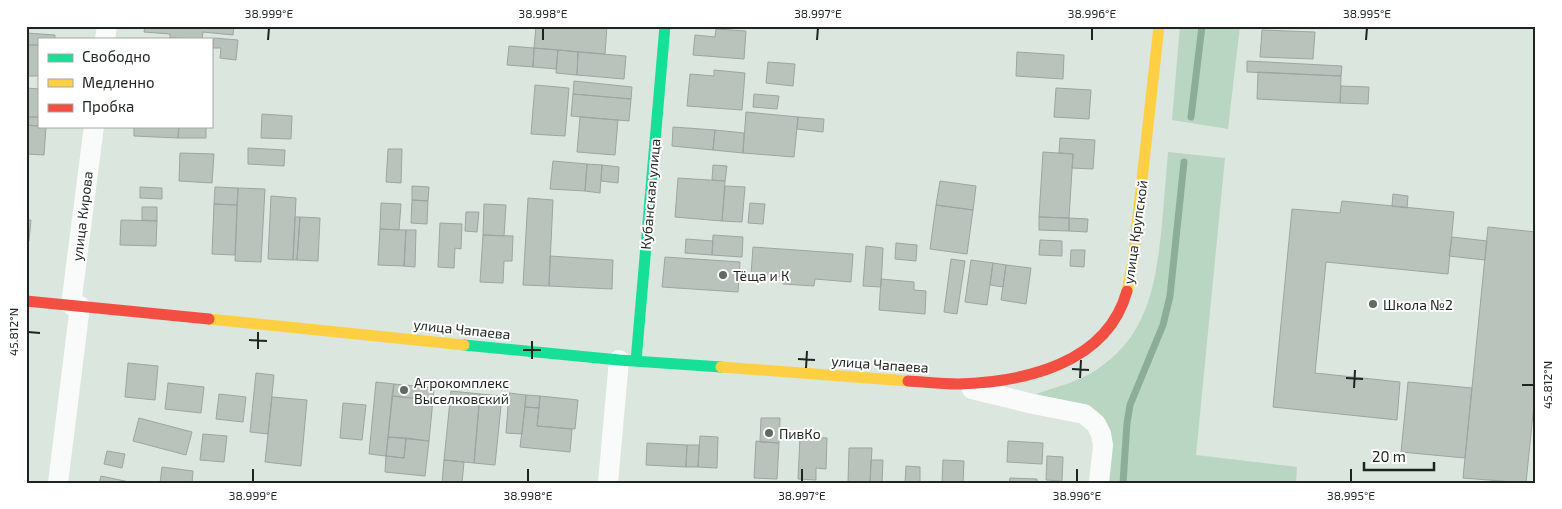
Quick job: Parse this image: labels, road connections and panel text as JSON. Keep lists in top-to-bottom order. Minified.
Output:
{"streets":{"street":["Кубанская улица","улица Кирова","улица Крупской","улица Чапаева"]},"crossings":[["Кубанская улица","улица Чапаева"],["улица Кирова","улица Чапаева"],["улица Крупской","улица Чапаева"]],"places":["Тёща и К","Школа №2","Агрокомплекс Выселковский","ПивКо"],"legend":["Свободно","Медленно","Пробка"],"scale_bar":"20 m","coordinates":["38.999°E","38.998°E","38.997°E","38.996°E","38.995°E","45.812°N"]}
